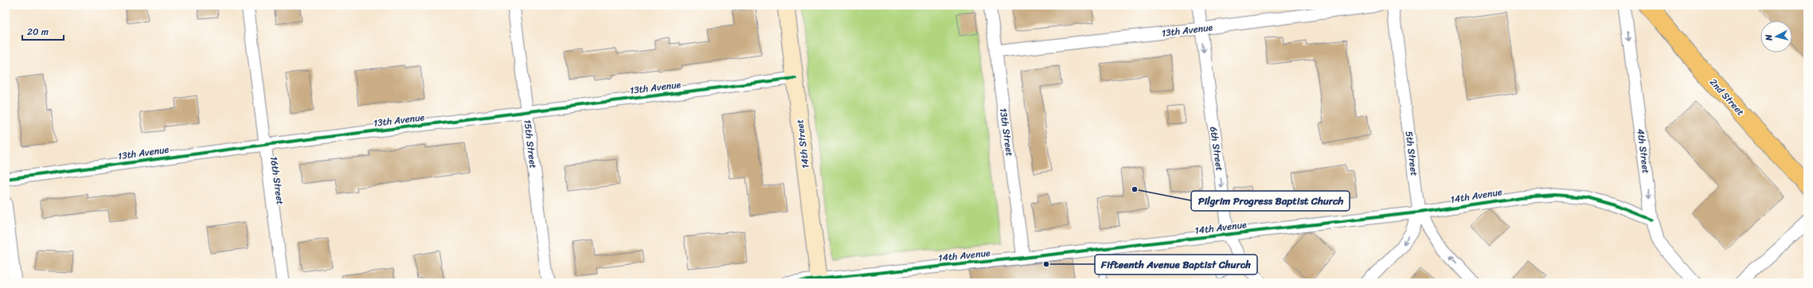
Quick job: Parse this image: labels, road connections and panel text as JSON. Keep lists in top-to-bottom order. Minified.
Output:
{"streets":{"main road":["2nd Street","14th Street"],"street":["13th Avenue","13th Street","15th Street","6th Street","4th Street","5th Street","16th Street","14th Avenue"]},"crossings":[["13th Avenue","13th Street"],["13th Avenue","15th Street"],["13th Avenue","14th Street"],["13th Avenue","6th Street"],["13th Avenue","16th Street"],["13th Street","14th Avenue"],["14th Street","14th Avenue"],["6th Street","14th Avenue"],["4th Street","14th Avenue"],["5th Street","14th Avenue"]],"one_way":["6th Street","4th Street"],"places":["Pilgrim Progress Baptist Church","Fifteenth Avenue Baptist Church"],"scale_bar":"20 m","north":"left"}
